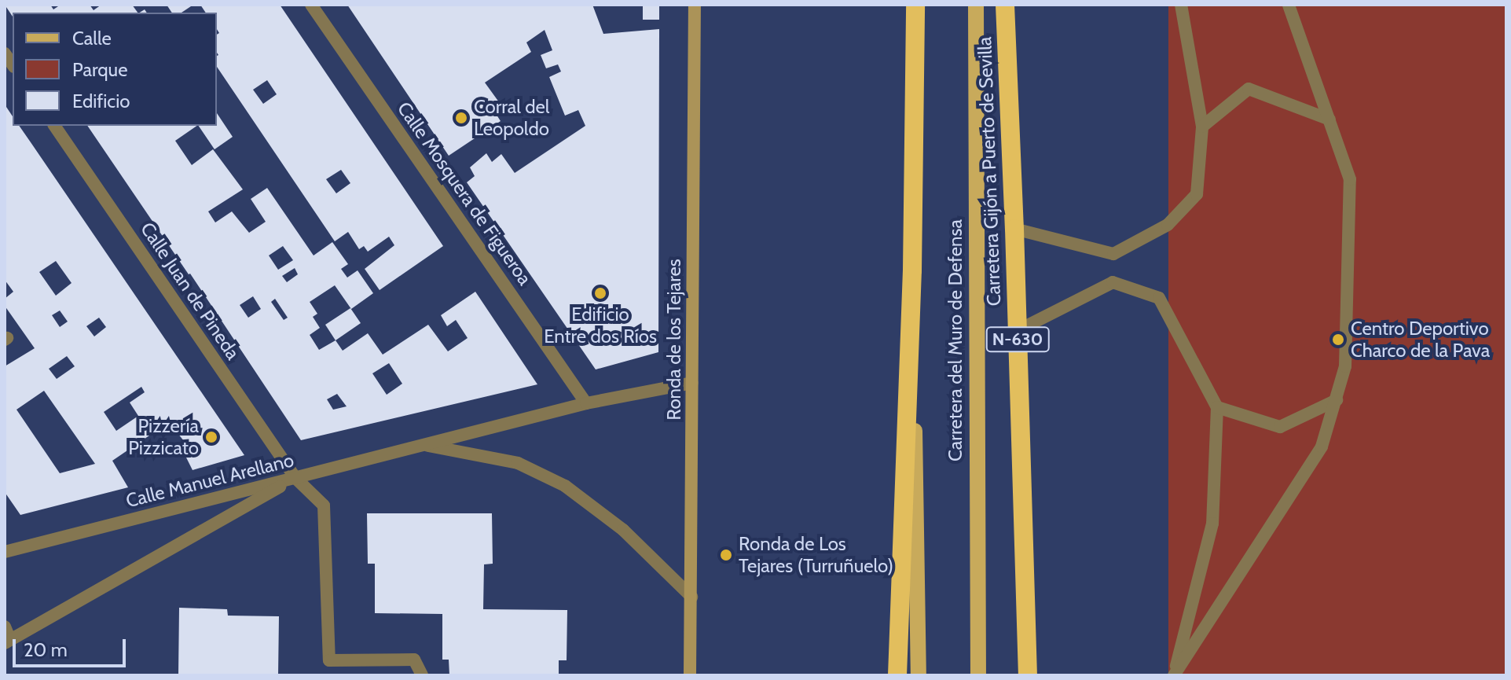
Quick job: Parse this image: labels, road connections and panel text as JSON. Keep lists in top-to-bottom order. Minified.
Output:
{"streets":{"highway":["Carretera Gijón a Puerto de Sevilla","N-630"],"main road":["Carretera del Muro de Defensa"],"street":["Calle Mosquera de Figueroa","Calle Juan de Pineda","Ronda de los Tejares","Calle Manuel Arellano"]},"crossings":[["Calle Mosquera de Figueroa","Calle Manuel Arellano"],["Calle Juan de Pineda","Calle Manuel Arellano"],["Ronda de los Tejares","Calle Manuel Arellano"]],"places":["Corral del Leopoldo","Edificio Entre dos Ríos","Centro Deportivo Charco de la Pava","Pizzería Pizzicato","Ronda de Los Tejares (Turruñuelo)"],"legend":["Calle","Parque","Edificio"],"scale_bar":"20 m"}
